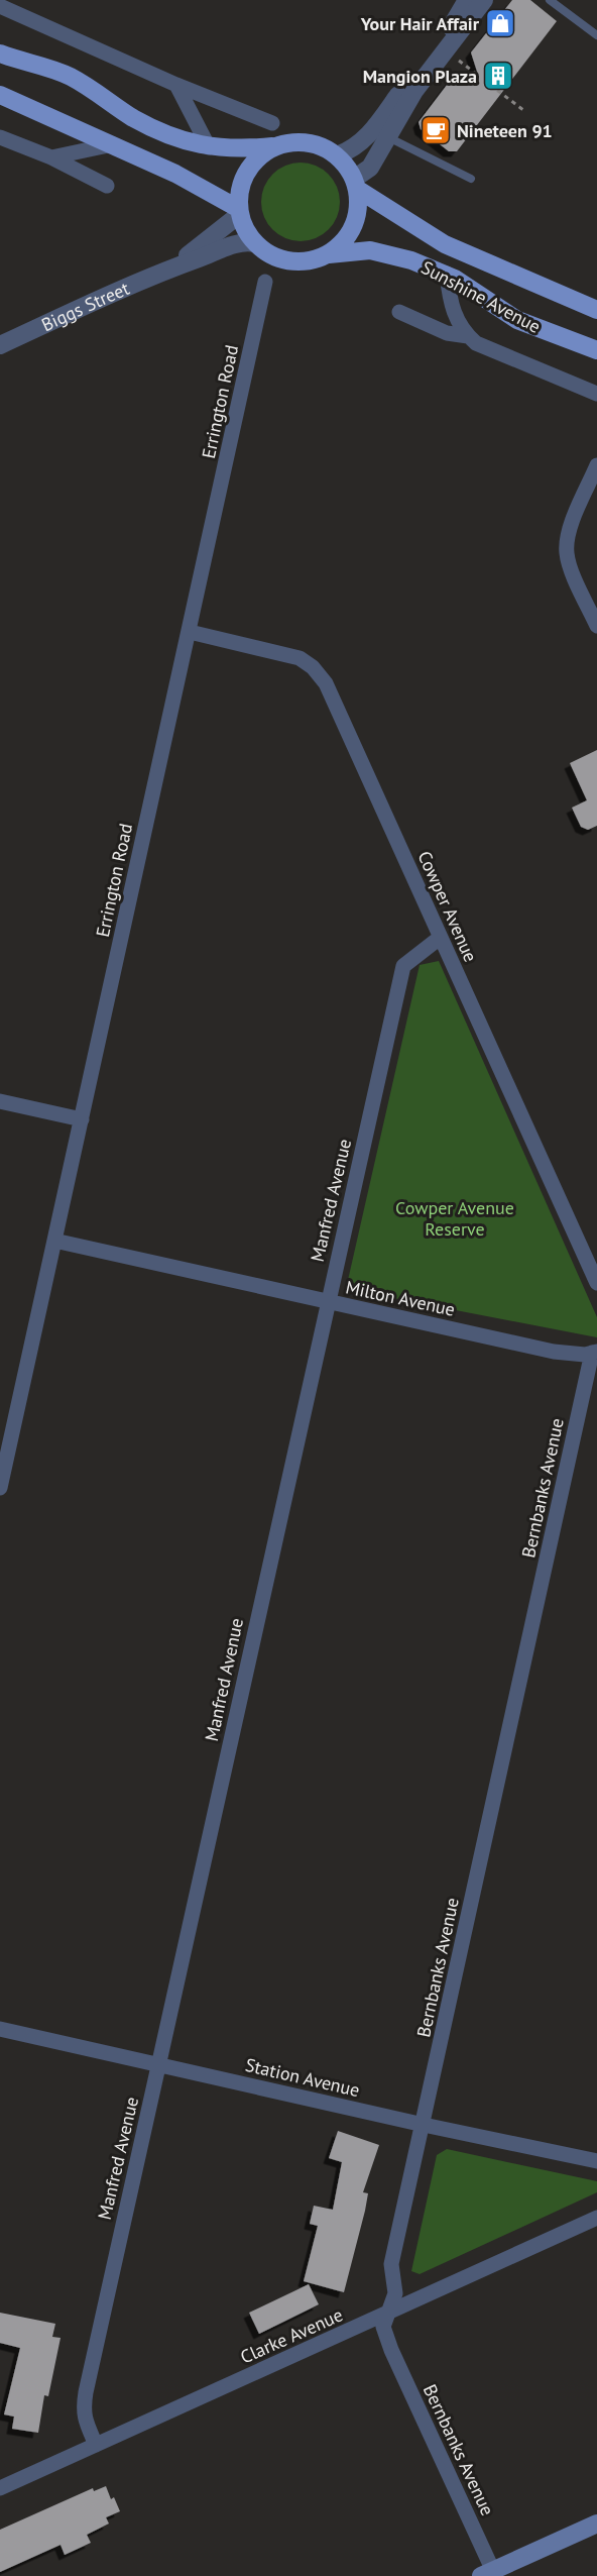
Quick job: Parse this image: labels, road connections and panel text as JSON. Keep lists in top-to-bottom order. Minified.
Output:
{"streets":{"main road":["Sunshine Avenue"],"street":["Biggs Street","Errington Road","Cowper Avenue","Manfred Avenue","Milton Avenue","Bernbanks Avenue","Station Avenue","Clarke Avenue"]},"crossings":[["Sunshine Avenue","Biggs Street"],["Errington Road","Cowper Avenue"],["Errington Road","Milton Avenue"],["Cowper Avenue","Manfred Avenue"],["Manfred Avenue","Milton Avenue"],["Manfred Avenue","Station Avenue"],["Manfred Avenue","Clarke Avenue"],["Milton Avenue","Bernbanks Avenue"],["Bernbanks Avenue","Station Avenue"],["Bernbanks Avenue","Clarke Avenue"]],"parks":["Cowper Avenue Reserve"],"places":{"shop":["Your Hair Affair"],"building":["Mangion Plaza"],"cafe":["Nineteen 91"]}}
